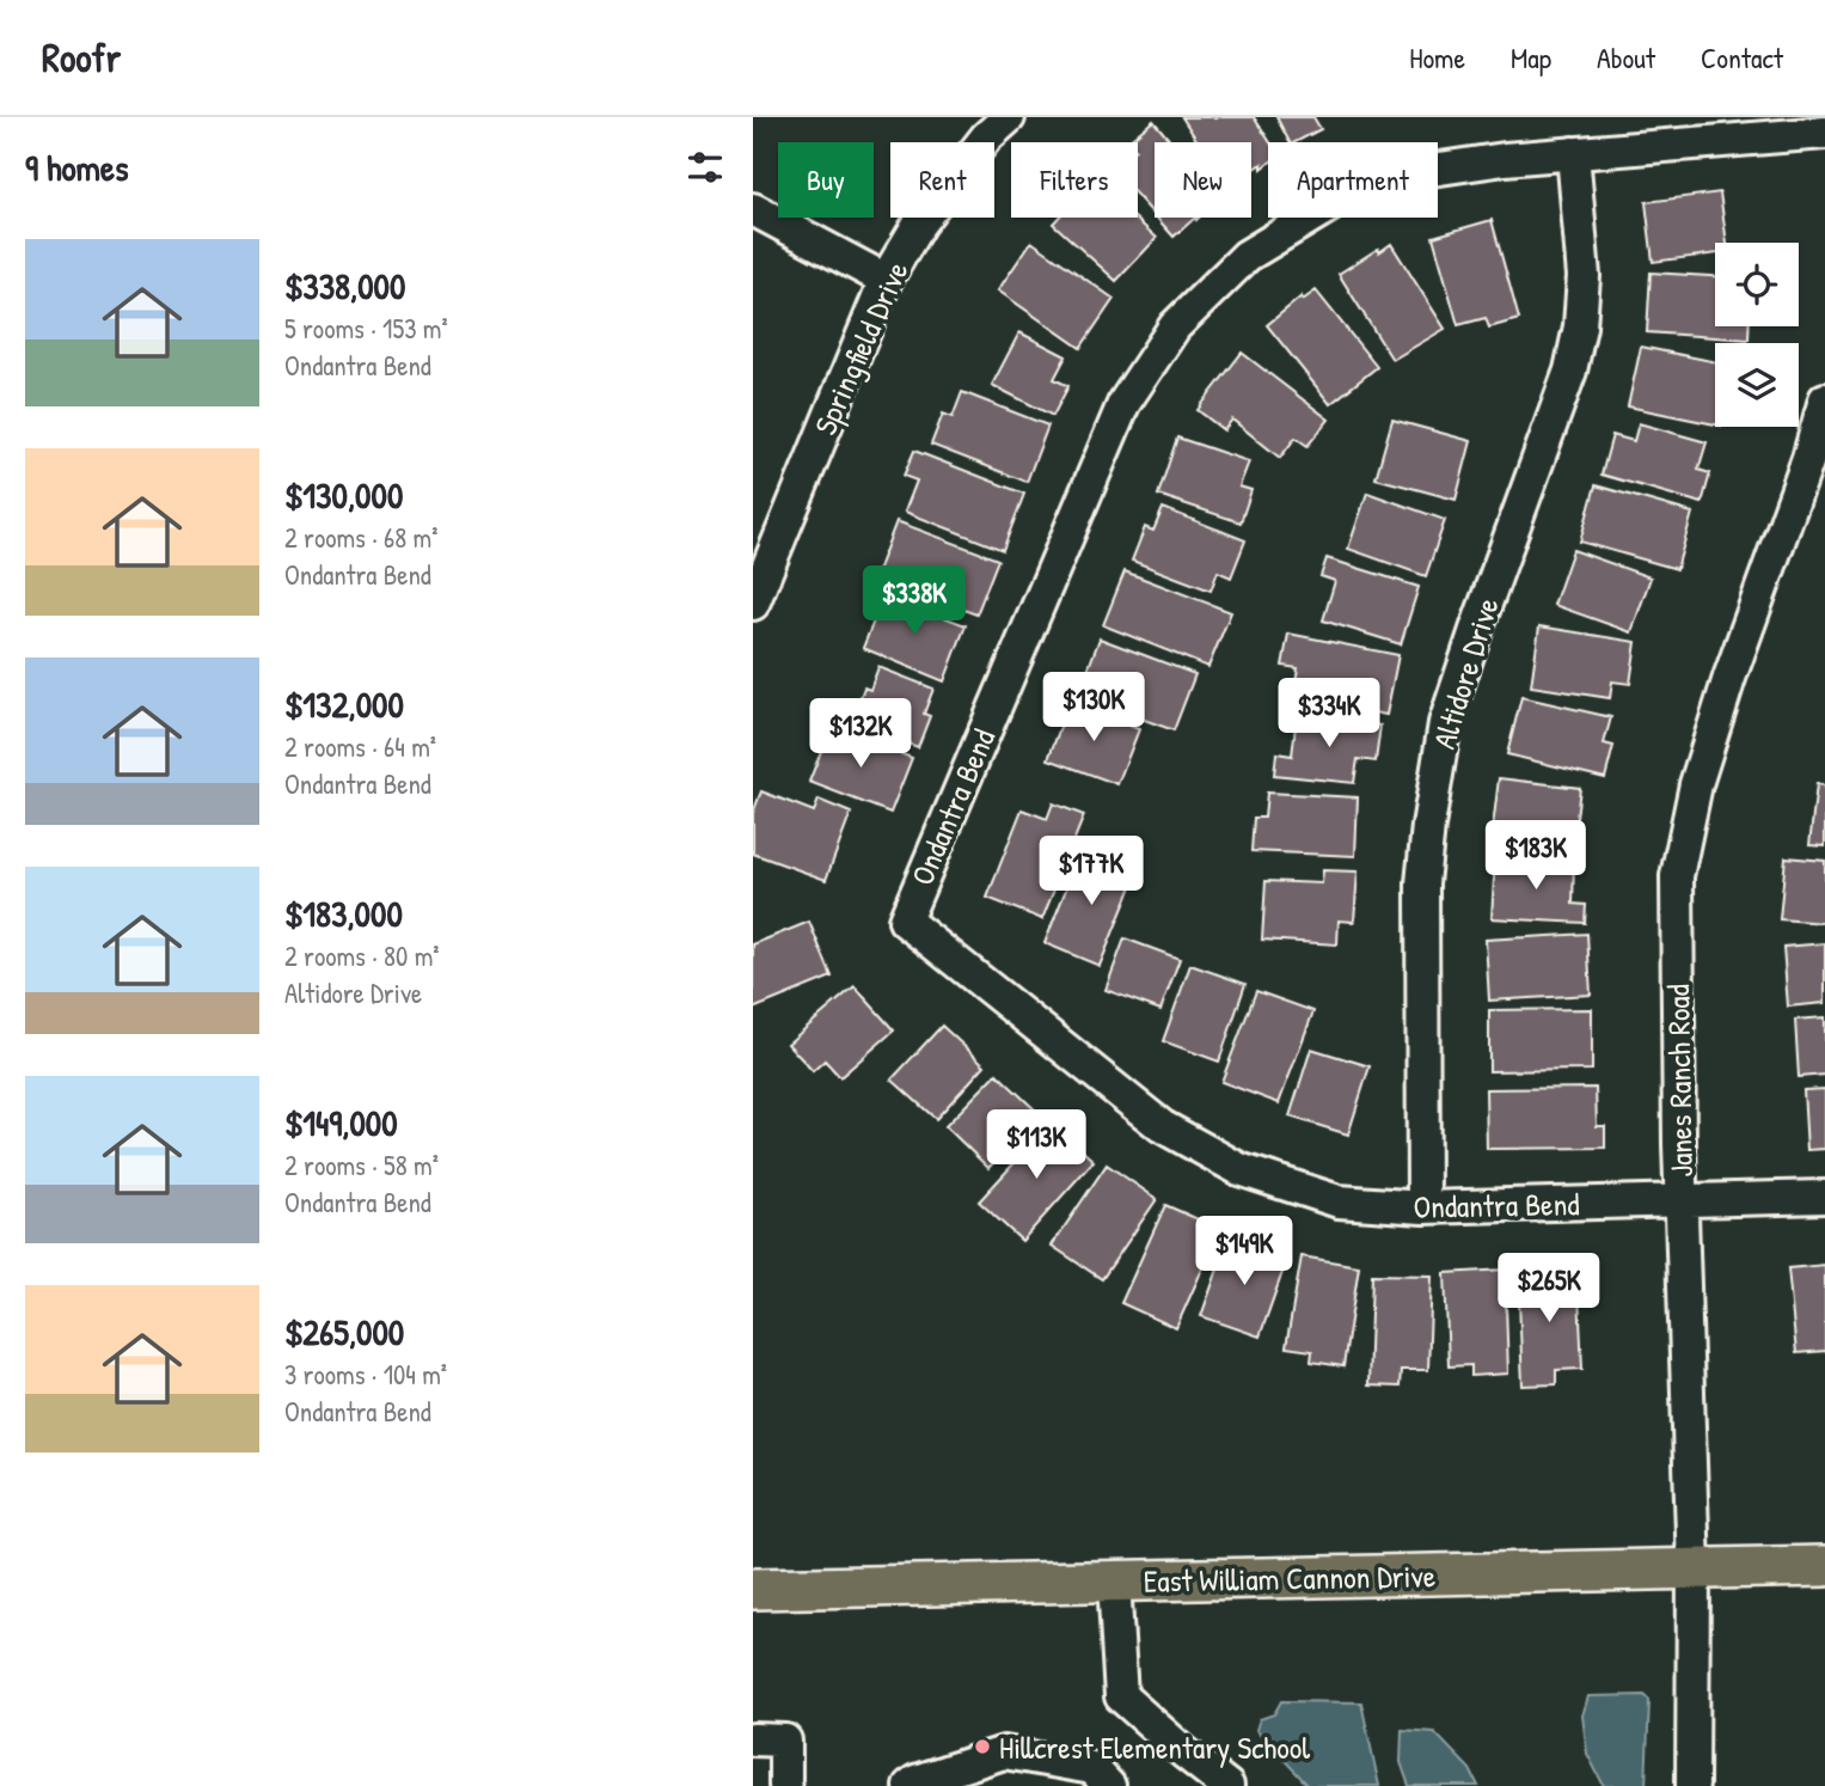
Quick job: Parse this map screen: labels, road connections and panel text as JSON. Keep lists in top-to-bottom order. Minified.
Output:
{"streets":{"main road":["East William Cannon Drive"],"street":["Springfield Drive","Altidore Drive","Ondantra Bend","Janes Ranch Road"]},"crossings":[["Altidore Drive","Ondantra Bend"],["Ondantra Bend","Janes Ranch Road"],["Janes Ranch Road","East William Cannon Drive"]],"places":["Hillcrest Elementary School"],"page":{"header":"Roofr","nav":["Home","Map","About","Contact"],"heading":"9 homes","chip":["Buy","Rent","Filters","New","Apartment"],"list":[{"name":"$338,000","note":"5 rooms · 153 m² · Ondantra Bend"},{"name":"$130,000","note":"2 rooms · 68 m² · Ondantra Bend"},{"name":"$132,000","note":"2 rooms · 64 m² · Ondantra Bend"},{"name":"$183,000","note":"2 rooms · 80 m² · Altidore Drive"},{"name":"$149,000","note":"2 rooms · 58 m² · Ondantra Bend"},{"name":"$265,000","note":"3 rooms · 104 m² · Ondantra Bend"}],"price":["$338K","$130K","$334K","$132K","$183K","$177K","$113K","$149K","$265K"]}}
